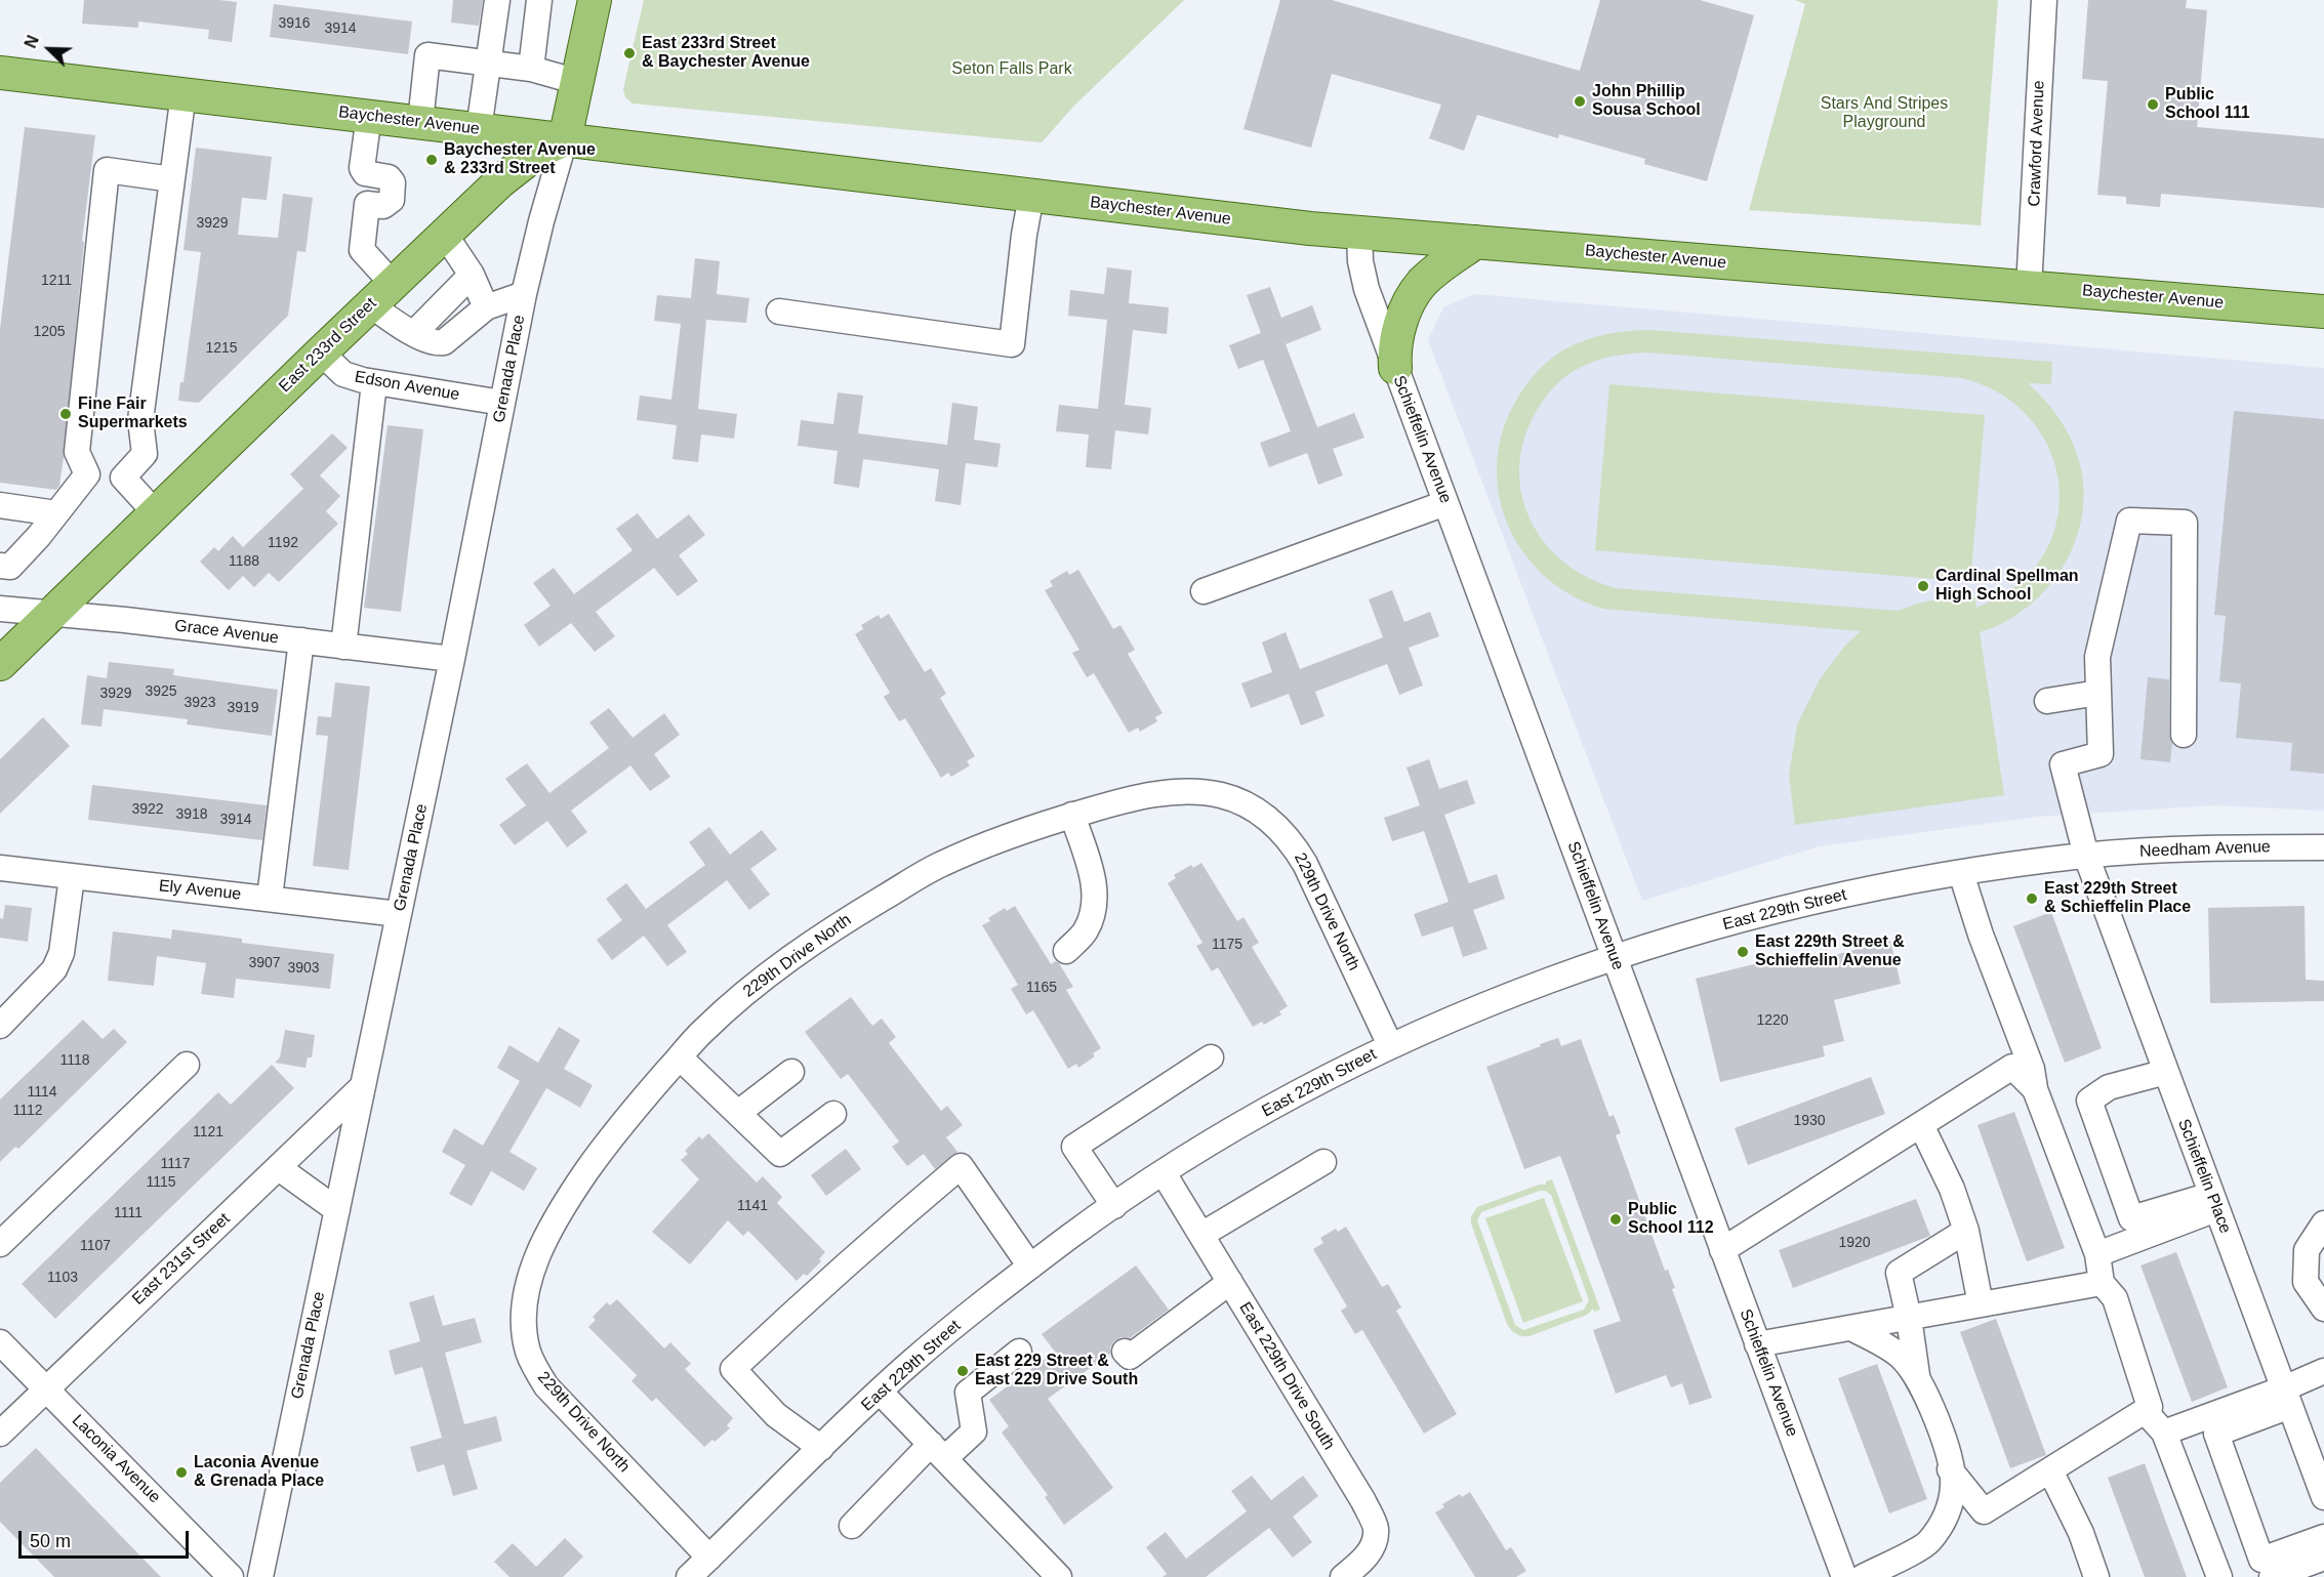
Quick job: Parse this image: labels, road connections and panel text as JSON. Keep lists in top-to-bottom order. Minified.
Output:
{"streets":{"main road":["Baychester Avenue","East 233rd Street"],"street":["Crawford Avenue","Grenada Place","Edson Avenue","Schieffelin Avenue","Grace Avenue","Needham Avenue","Ely Avenue","East 229th Street","229th Drive North","Schieffelin Place","East 231st Street","East 229th Drive South","Laconia Avenue"]},"crossings":[["Baychester Avenue","Crawford Avenue"],["Baychester Avenue","East 233rd Street"],["Baychester Avenue","Grenada Place"],["Baychester Avenue","Schieffelin Avenue"],["East 233rd Street","Grenada Place"],["East 233rd Street","Edson Avenue"],["East 233rd Street","Grace Avenue"],["Grenada Place","Edson Avenue"],["Grenada Place","Grace Avenue"],["Grenada Place","Ely Avenue"],["Grenada Place","East 231st Street"],["Schieffelin Avenue","East 229th Street"],["Needham Avenue","East 229th Street"],["Needham Avenue","Schieffelin Place"],["East 229th Street","229th Drive North"],["East 229th Street","Schieffelin Place"],["East 229th Street","East 229th Drive South"],["East 231st Street","Laconia Avenue"]],"parks":["Seton Falls Park","Stars And Stripes Playground"],"places":["East 233rd Street & Baychester Avenue","John Phillip Sousa School","Public School 111","Baychester Avenue & 233rd Street","Fine Fair Supermarkets","Cardinal Spellman High School","East 229th Street & Schieffelin Place","East 229th Street & Schieffelin Avenue","Public School 112","East 229 Street & East 229 Drive South","Laconia Avenue & Grenada Place"],"house_numbers":["3916","3914","3929","1211","1205","1215","1192","1188","3925","3929","3923","3919","3922","3918","3914","1175","3907","3903","1165","1220","1118","1114","1112","1930","1121","1117","1115","1141","1111","1920","1107","1103"],"scale_bar":"50 m","north":"top left"}
